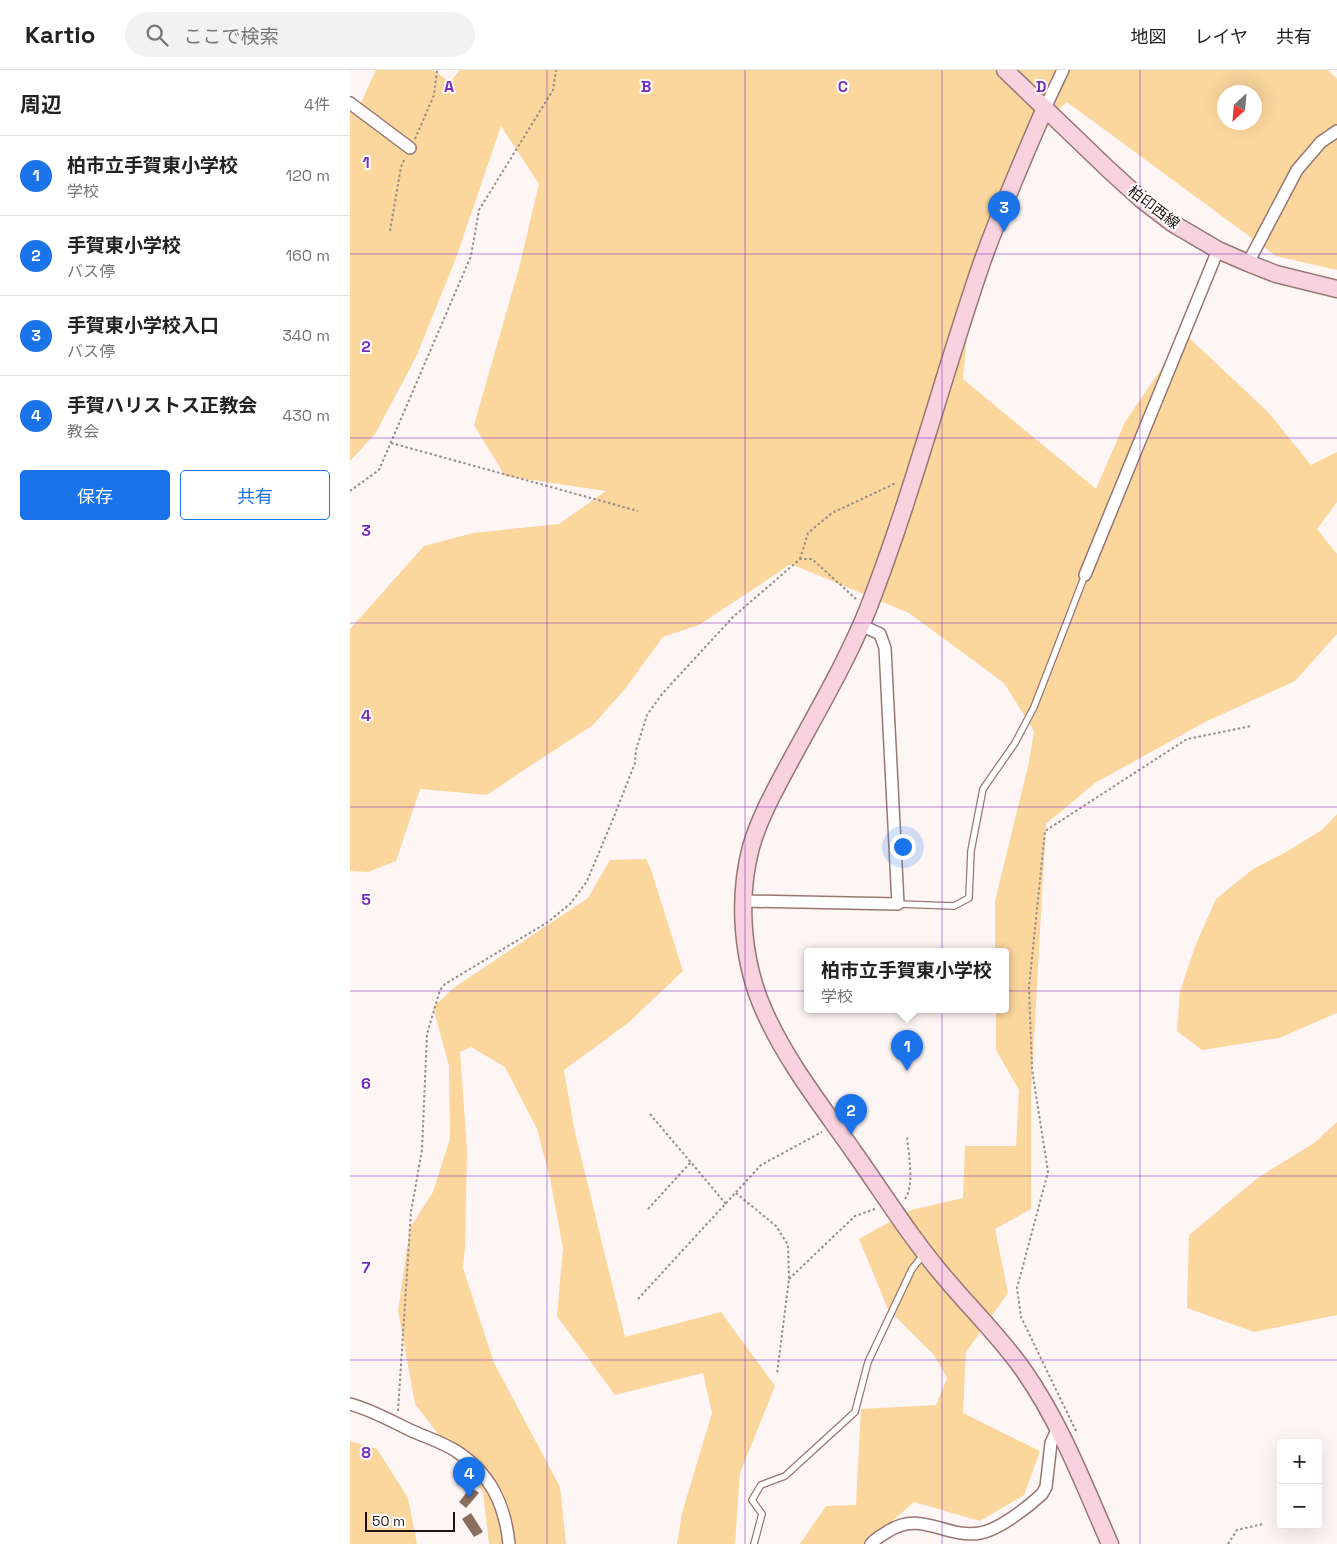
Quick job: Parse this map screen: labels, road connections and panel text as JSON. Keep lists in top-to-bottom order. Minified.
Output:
{"streets":{"street":["柏印西線"]},"scale_bar":"50 m","north":"bottom left","page":{"header":"Kartio","search":"ここで検索","nav":["地図","レイヤ","共有"],"heading":["周辺","4件"],"list":[{"mark":"1","name":"柏市立手賀東小学校","note":"学校","value":"120 m"},{"mark":"2","name":"手賀東小学校","note":"バス停","value":"160 m"},{"mark":"3","name":"手賀東小学校入口","note":"バス停","value":"340 m"},{"mark":"4","name":"手賀ハリストス正教会","note":"教会","value":"430 m"}],"pins":["3","1","2","4"],"buttons":["保存","共有"],"popup":["柏市立手賀東小学校","学校"],"map_buttons":["+","−"],"scale":"50 m"},"grid":{"columns":["A","B","C","D"],"rows":["1","2","3","4","5","6","7","8"]}}
